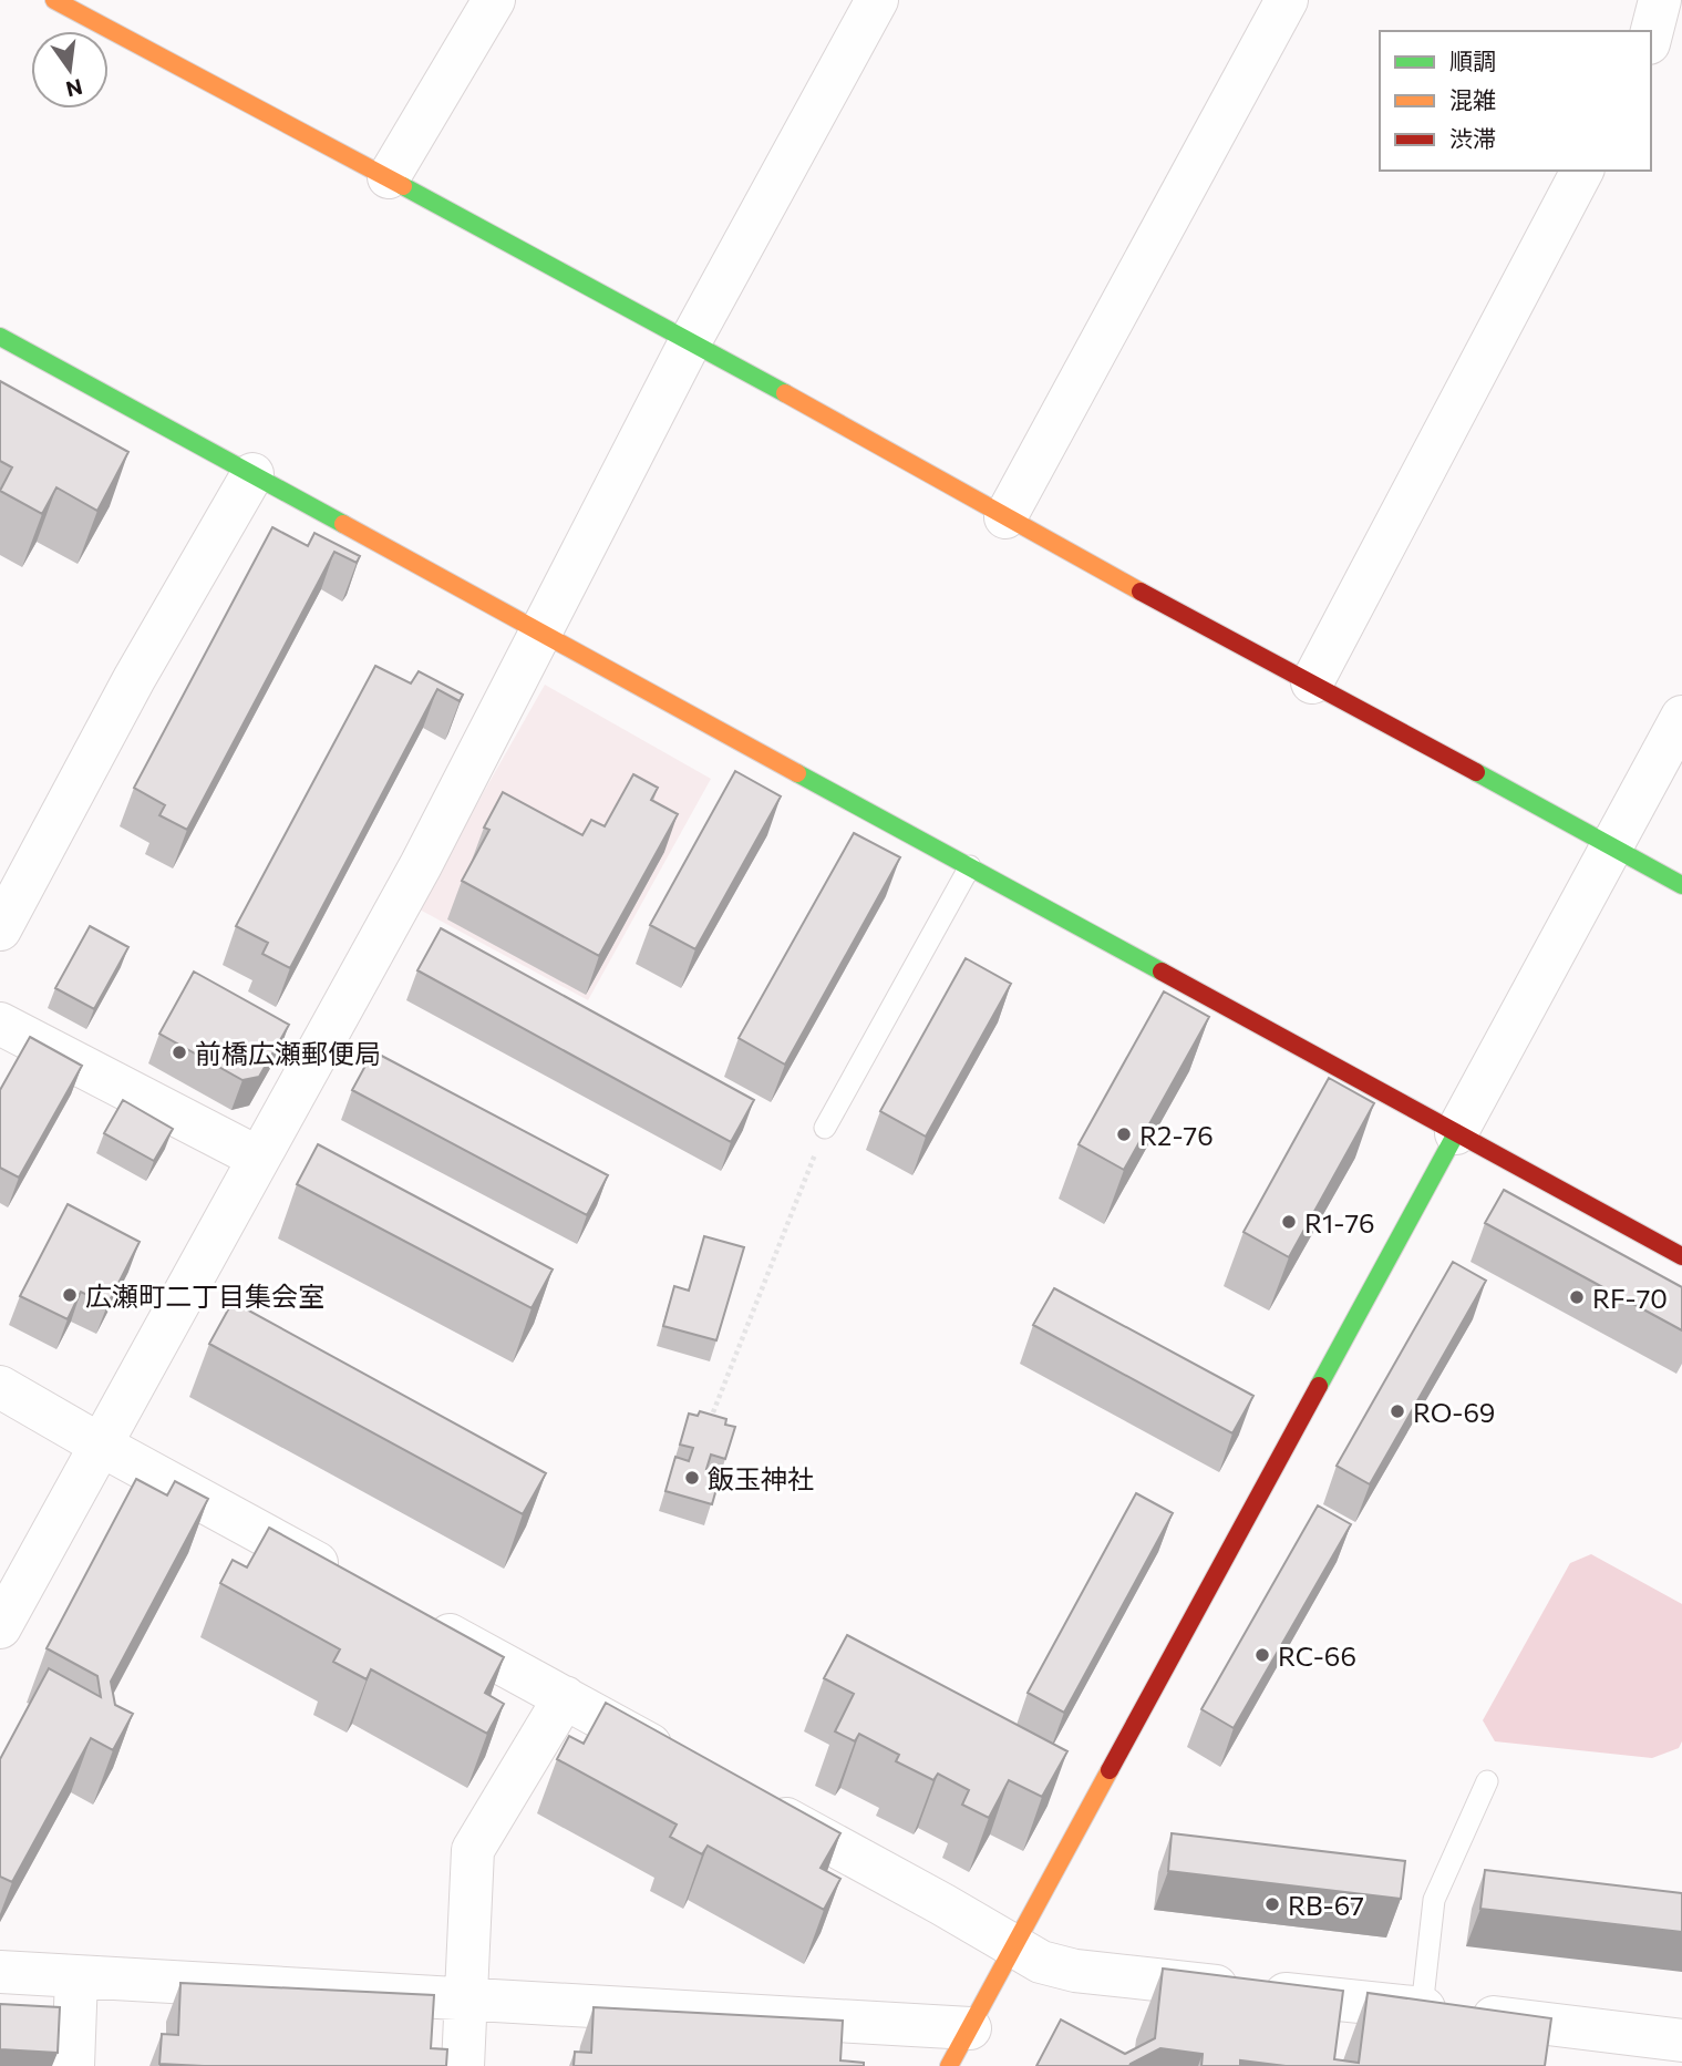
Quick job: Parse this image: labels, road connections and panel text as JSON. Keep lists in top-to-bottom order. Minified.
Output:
{"places":["前橋広瀬郵便局","R2-76","R1-76","広瀬町二丁目集会室","RF-70","RO-69","飯玉神社","RC-66","RB-67"],"legend":["順調","混雑","渋滞"],"north":"bottom"}
